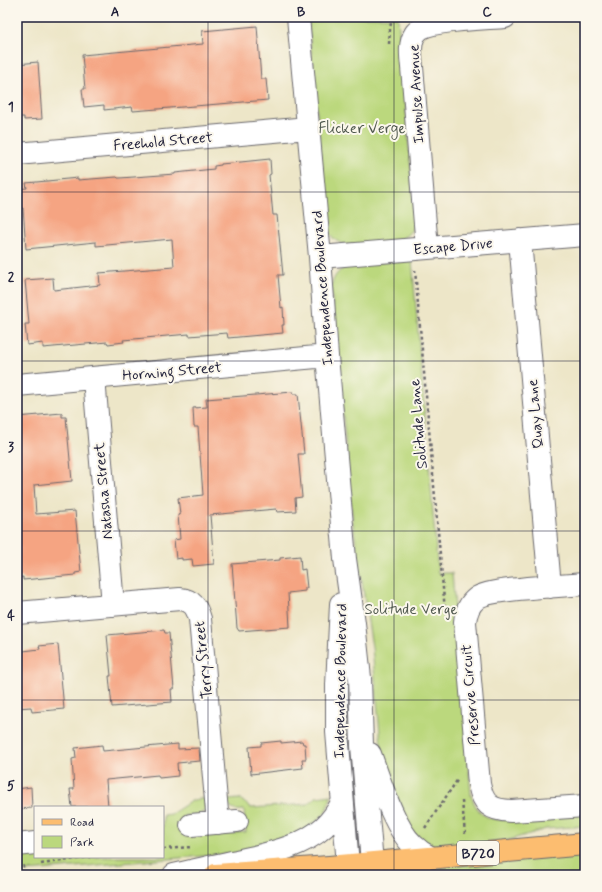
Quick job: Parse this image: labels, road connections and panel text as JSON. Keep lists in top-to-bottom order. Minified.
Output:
{"streets":{"main road":["B720"],"street":["Impulse Avenue","Freehold Street","Escape Drive","Independence Boulevard","Horning Street","Quay Lane","Natasha Street","Terry Street","Preserve Circuit"],"path":["Solitude Lane"]},"crossings":[["Impulse Avenue","Escape Drive"],["Freehold Street","Independence Boulevard"],["Escape Drive","Independence Boulevard"],["Escape Drive","Quay Lane"],["Independence Boulevard","Horning Street"],["Independence Boulevard","B720"],["Horning Street","Natasha Street"],["Quay Lane","Preserve Circuit"],["Natasha Street","Terry Street"]],"parks":["Flicker Verge","Solitude Verge"],"legend":["Road","Park"],"grid":{"columns":["A","B","C"],"rows":["1","2","3","4","5"]}}
